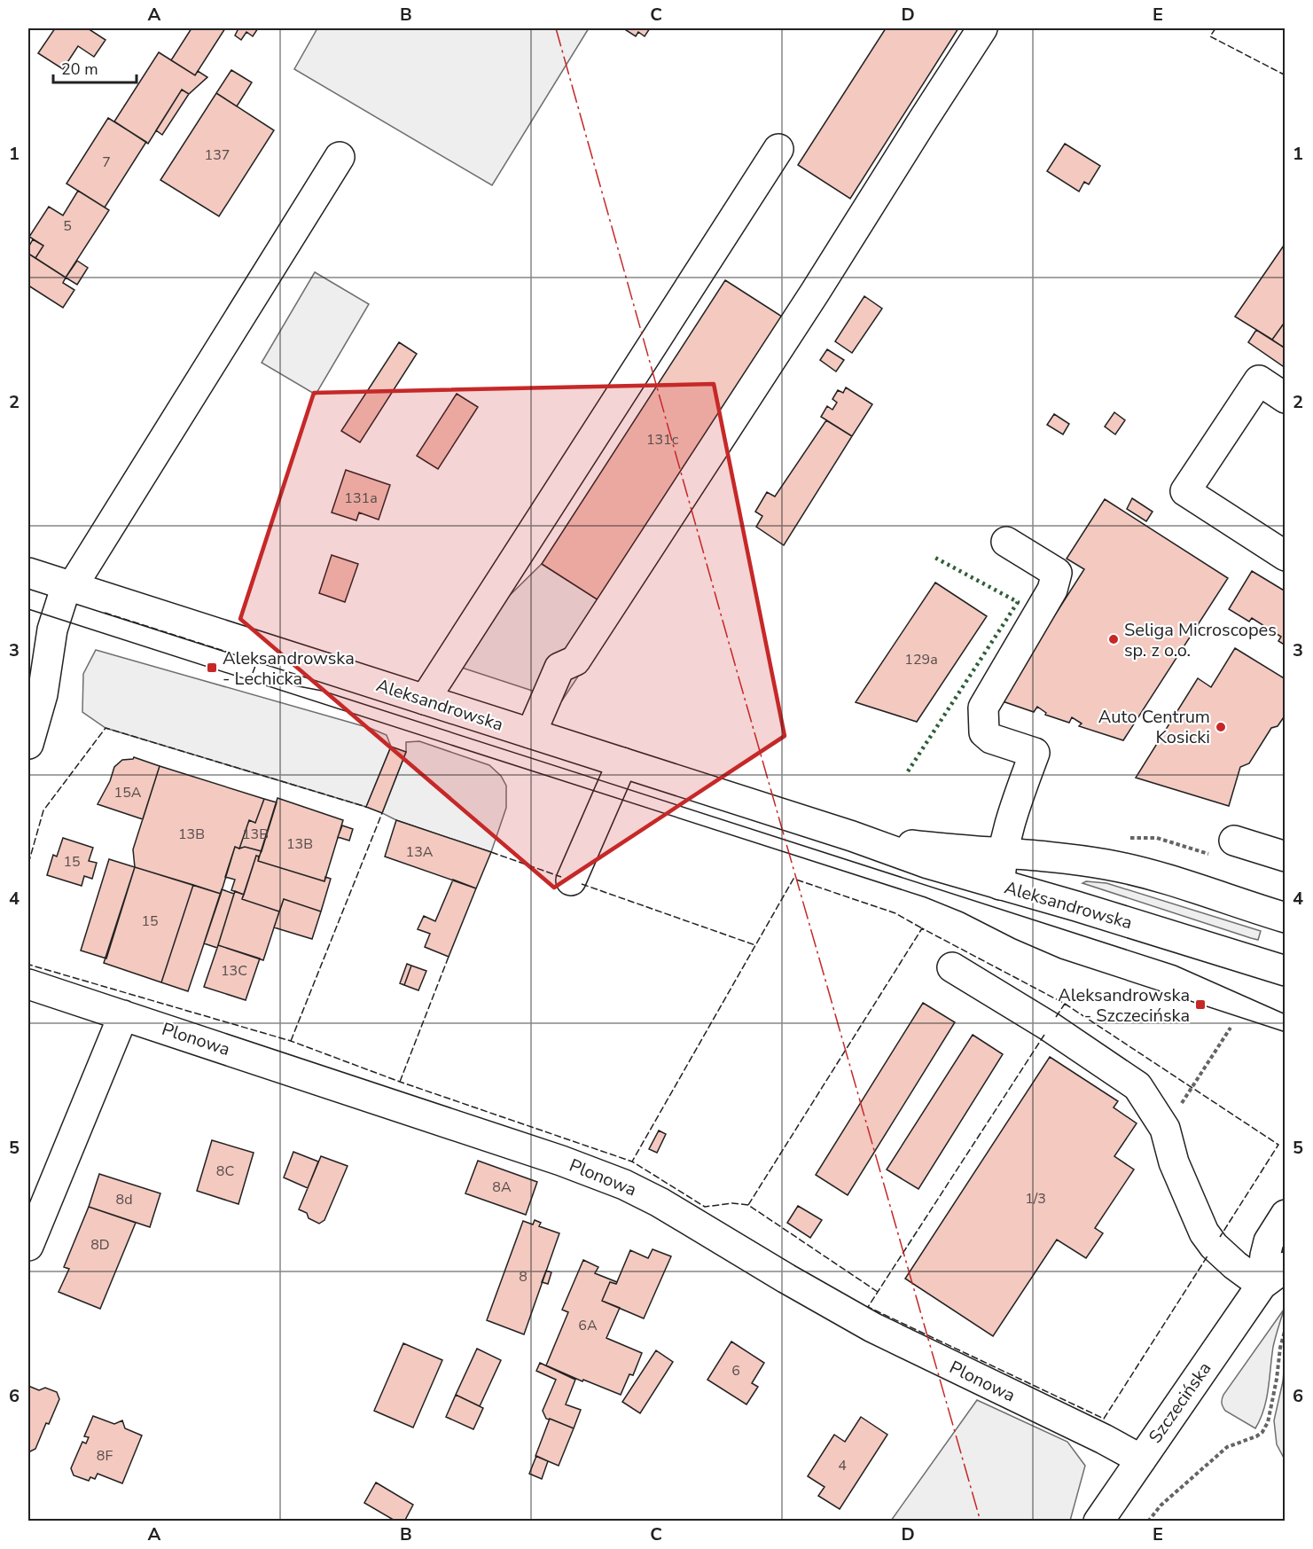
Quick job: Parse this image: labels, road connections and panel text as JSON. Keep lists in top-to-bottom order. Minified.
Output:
{"streets":{"main road":["Aleksandrowska","Plonowa","Szczecińska"]},"crossings":[["Plonowa","Szczecińska"]],"places":{"other":["Seliga Microscopes sp. z o.o.","Auto Centrum Kosicki"],"transit":["Aleksandrowska - Lechicka","Aleksandrowska - Szczecińska"]},"house_numbers":["137","7","5","131c","131a","129a","15A","13B","13B","13B","13A","15","15","13C","8C","8A","1/3","8d","8D","8","6A","6","8F","4"],"scale_bar":"20 m","grid":{"columns":["A","B","C","D","E"],"rows":["1","2","3","4","5","6"]}}
